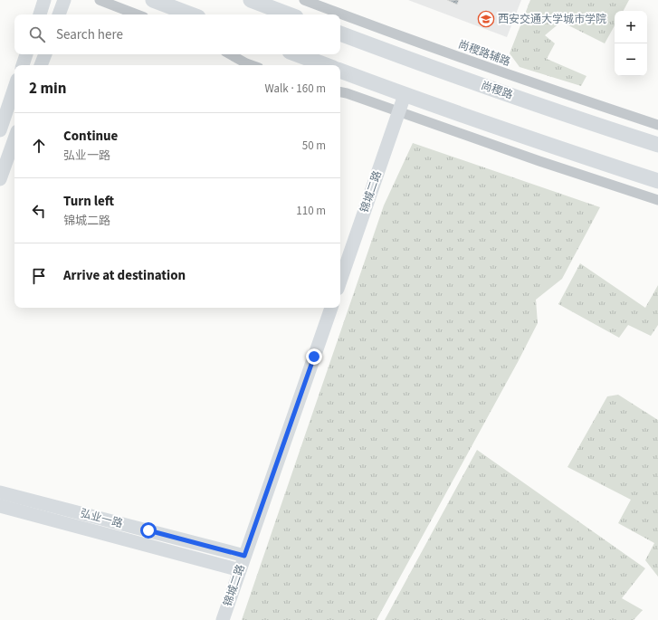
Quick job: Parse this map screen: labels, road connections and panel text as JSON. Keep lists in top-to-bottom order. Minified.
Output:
{"streets":{"main road":["尚稷路"],"street":["尚稷路辅路","锦城二路","弘业一路"]},"crossings":[["锦城二路","弘业一路"]],"places":{"school or university":["西安交通大学城市学院"]},"page":{"map_buttons":["+","−"],"search":"Search here","heading":["2 min","Walk · 160 m"],"list":[["Continue","弘业一路","50 m"],["Turn left","锦城二路","110 m"],"Arrive at destination"]}}
